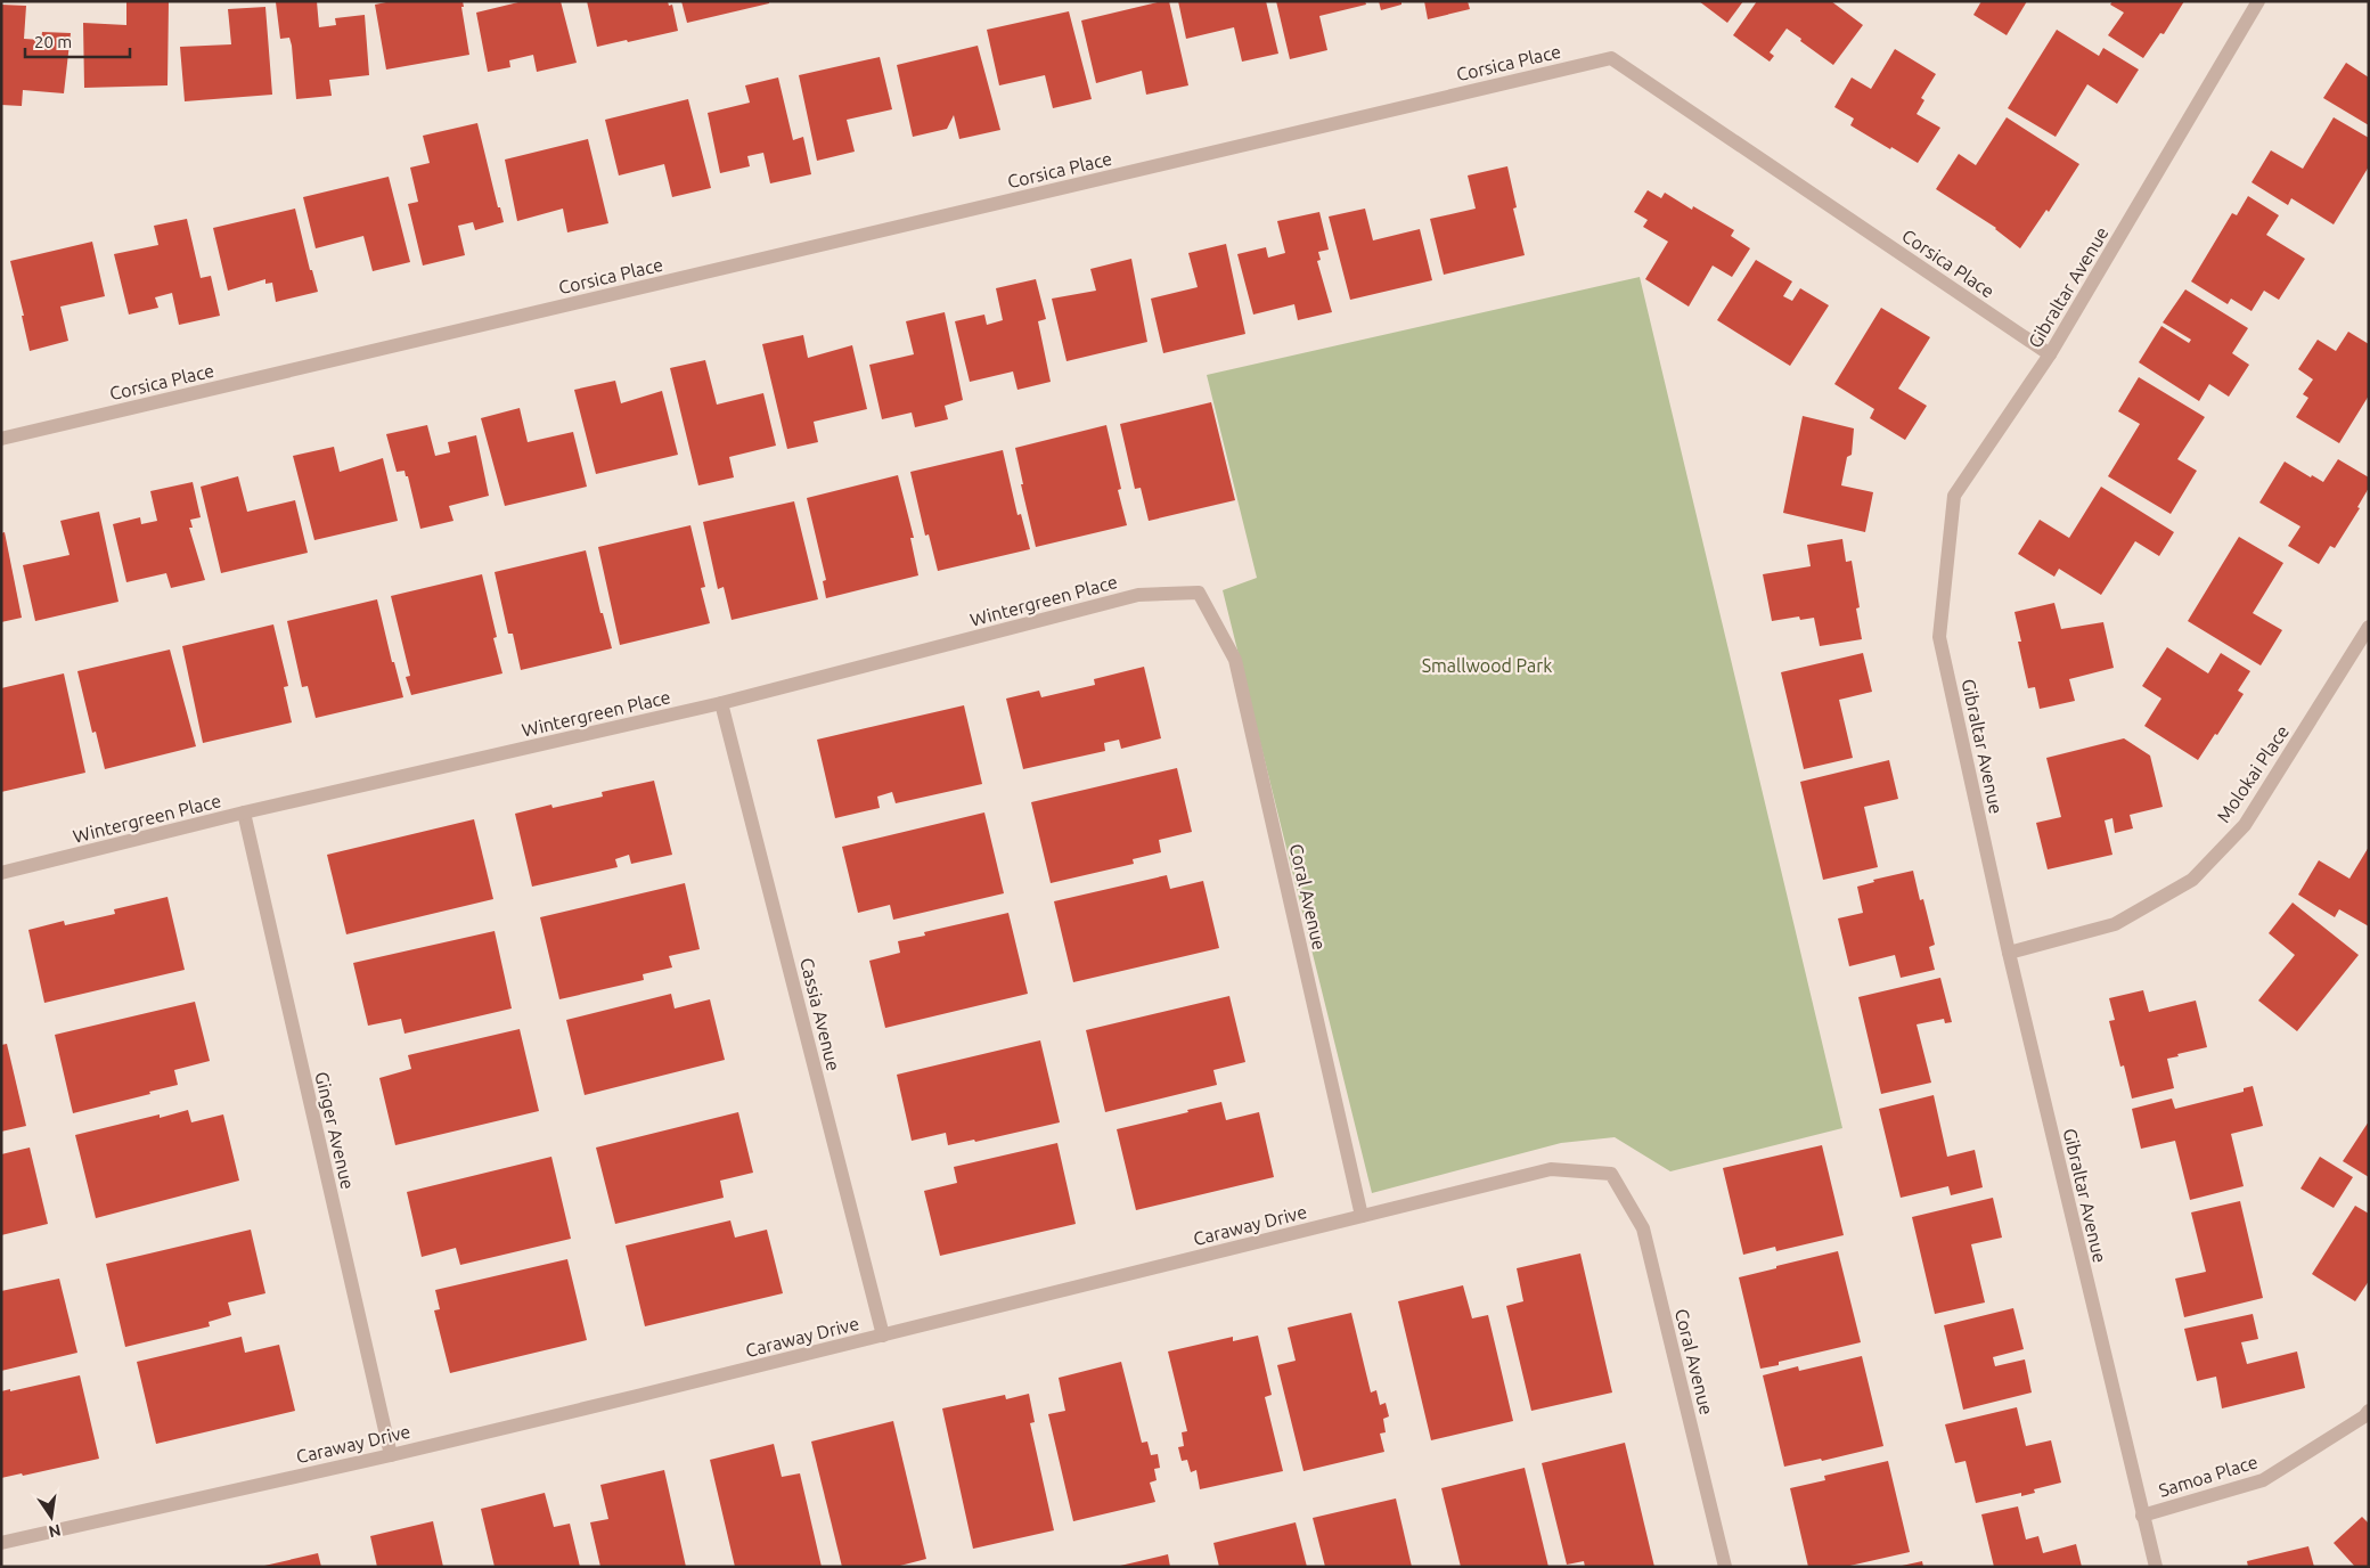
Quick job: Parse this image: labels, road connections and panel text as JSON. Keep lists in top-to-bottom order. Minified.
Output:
{"streets":{"street":["Corsica Place","Gibraltar Avenue","Wintergreen Place","Molokai Place","Coral Avenue","Cassia Avenue","Ginger Avenue","Caraway Drive","Samoa Place"]},"crossings":[["Corsica Place","Gibraltar Avenue"],["Gibraltar Avenue","Molokai Place"],["Gibraltar Avenue","Samoa Place"],["Wintergreen Place","Coral Avenue"],["Wintergreen Place","Cassia Avenue"],["Wintergreen Place","Ginger Avenue"],["Coral Avenue","Caraway Drive"],["Cassia Avenue","Caraway Drive"],["Ginger Avenue","Caraway Drive"]],"parks":["Smallwood Park"],"scale_bar":"20 m","north":"bottom"}
